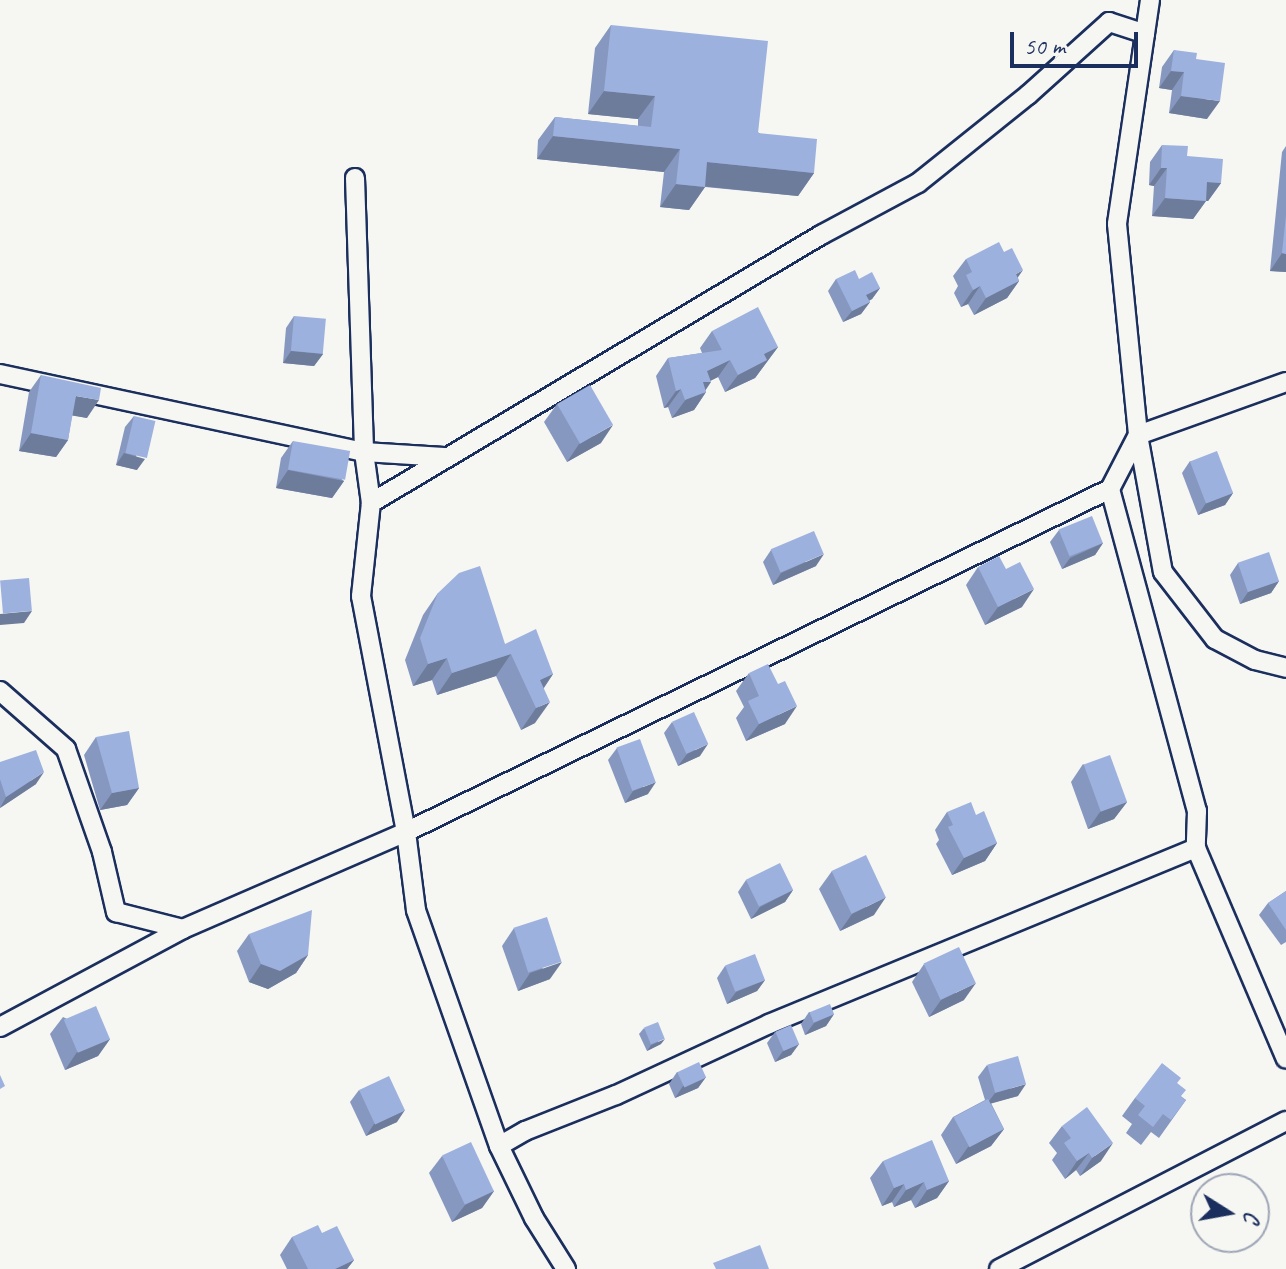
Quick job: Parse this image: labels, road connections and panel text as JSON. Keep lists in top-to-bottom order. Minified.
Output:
{"scale_bar":"50 m","north":"right"}
